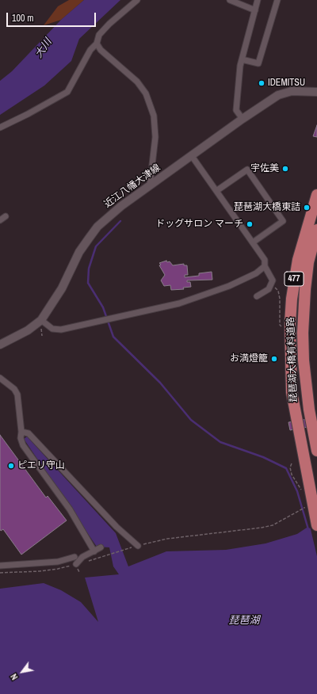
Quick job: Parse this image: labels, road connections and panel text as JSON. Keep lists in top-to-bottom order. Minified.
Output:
{"streets":{"highway":["477","琵琶湖大橋有料道路"],"main road":["近江八幡大津線"]},"water":["大川","琵琶湖"],"places":["IDEMITSU","宇佐美","琵琶湖大橋東詰","ドッグサロン マーチ","お満燈籠","ピエリ守山"],"scale_bar":"100 m","north":"bottom left"}
